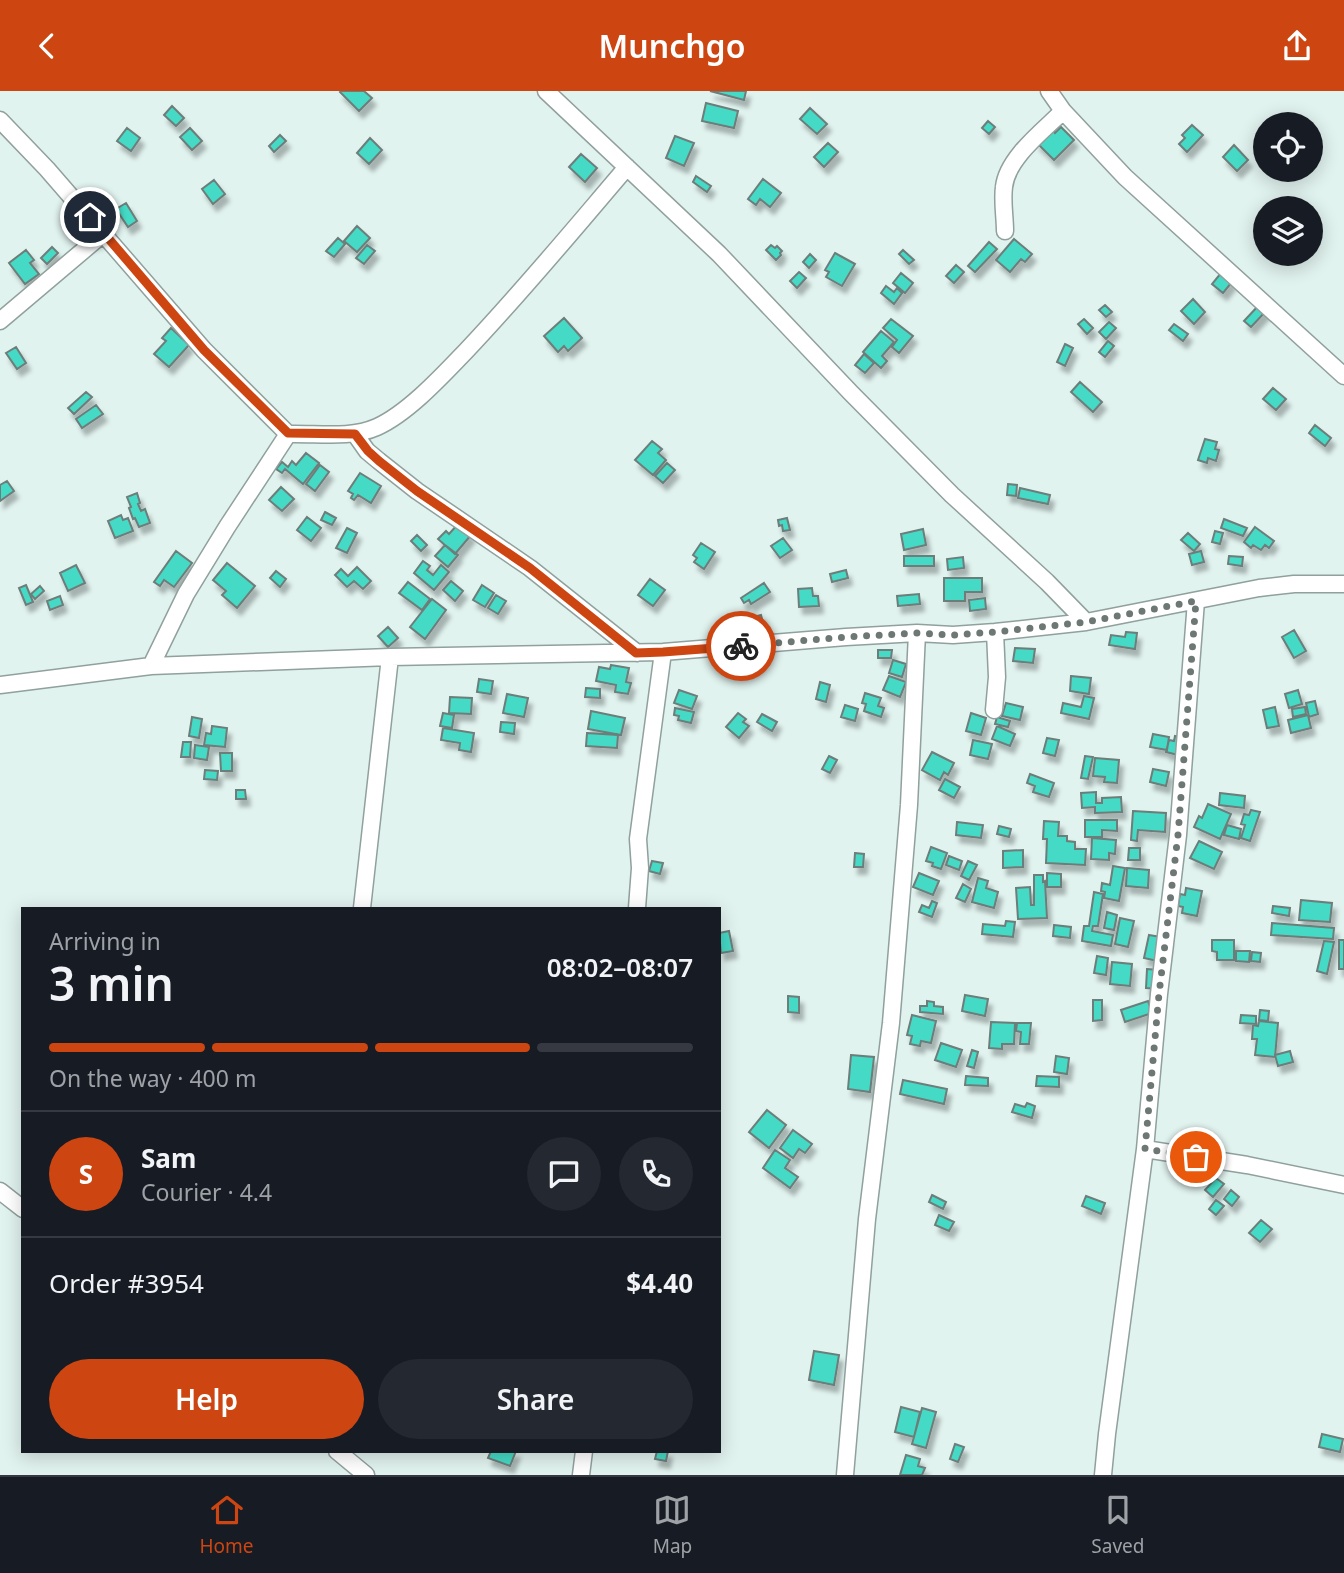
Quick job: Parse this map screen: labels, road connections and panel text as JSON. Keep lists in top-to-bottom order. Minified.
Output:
{"page":{"header":"Munchgo","heading":["3 min","Arriving in","08:02–08:07"],"panel":["Sam","Courier · 4.4","Order #3954","$4.40"],"bar":"On the way · 400 m","round":"S","buttons":["Help","Share"],"tabs":["Home","Map","Saved"]}}
